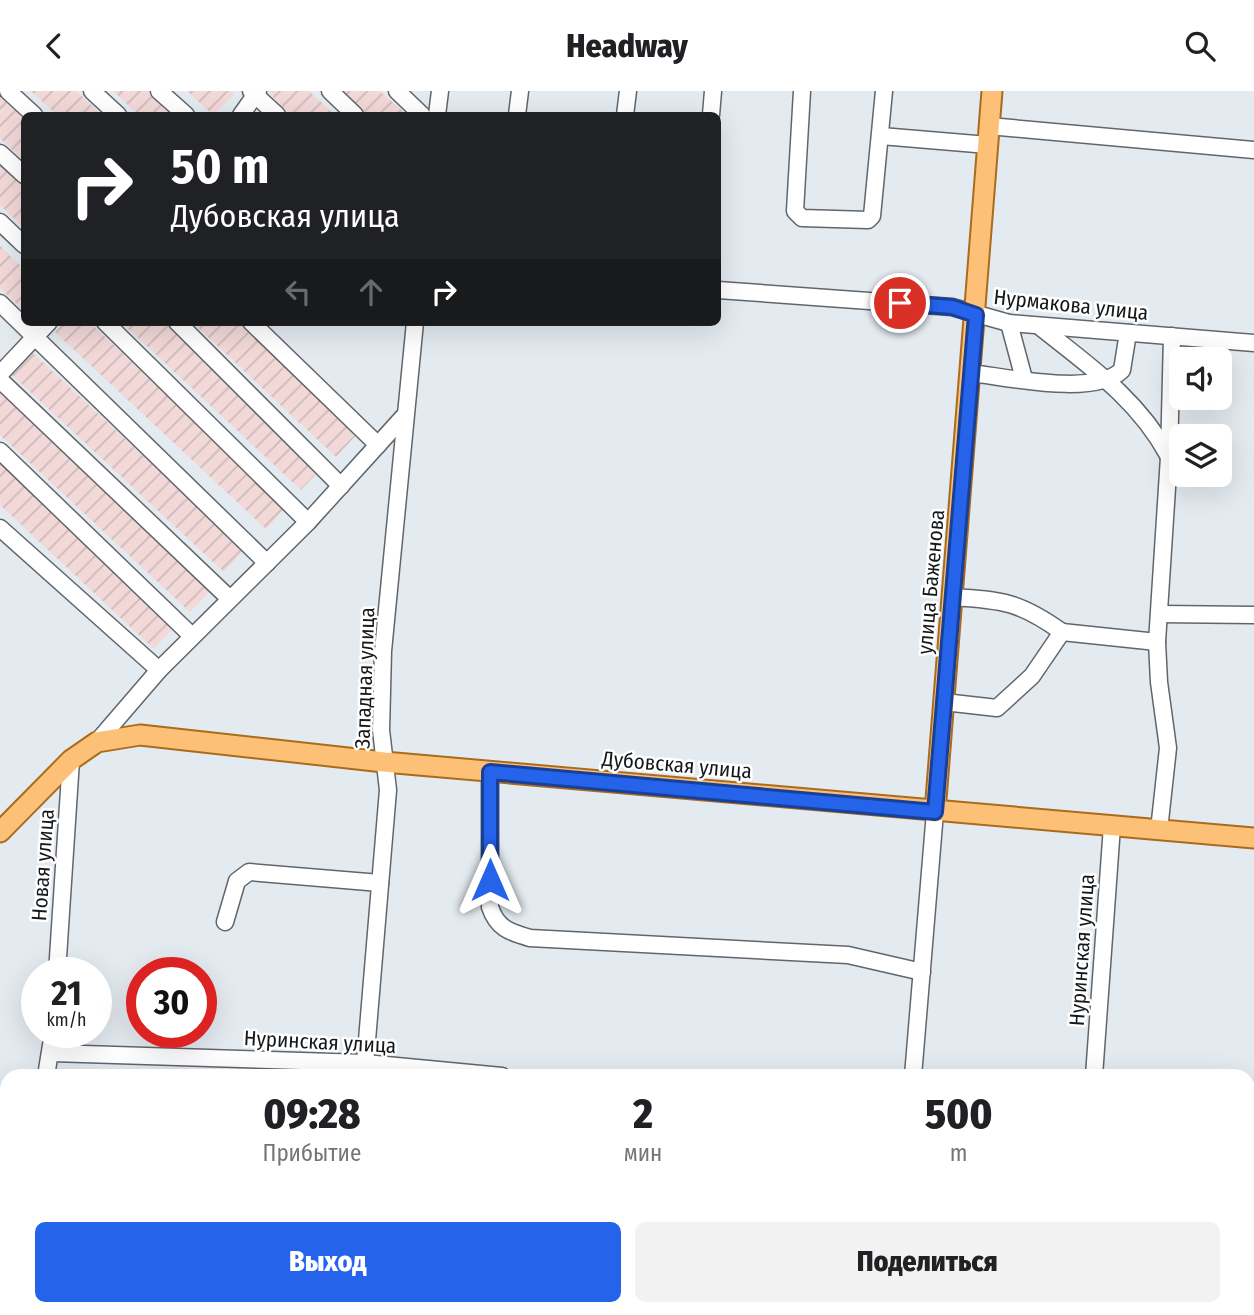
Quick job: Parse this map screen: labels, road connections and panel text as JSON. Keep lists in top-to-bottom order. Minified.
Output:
{"streets":{"main road":["улица Баженова","Дубовская улица"],"street":["Нурмакова улица","Западная улица","Новая улица","Нуринская улица"]},"crossings":[["Нурмакова улица","улица Баженова"],["улица Баженова","Дубовская улица"],["Западная улица","Дубовская улица"],["Дубовская улица","Нуринская улица"]],"page":{"header":"Headway","turn":["50 m","Дубовская улица"],"speed":"21 km/h","limit":"30","eta":["09:28","Прибытие","2","мин","500","m"],"buttons":["Выход","Поделиться"]}}
